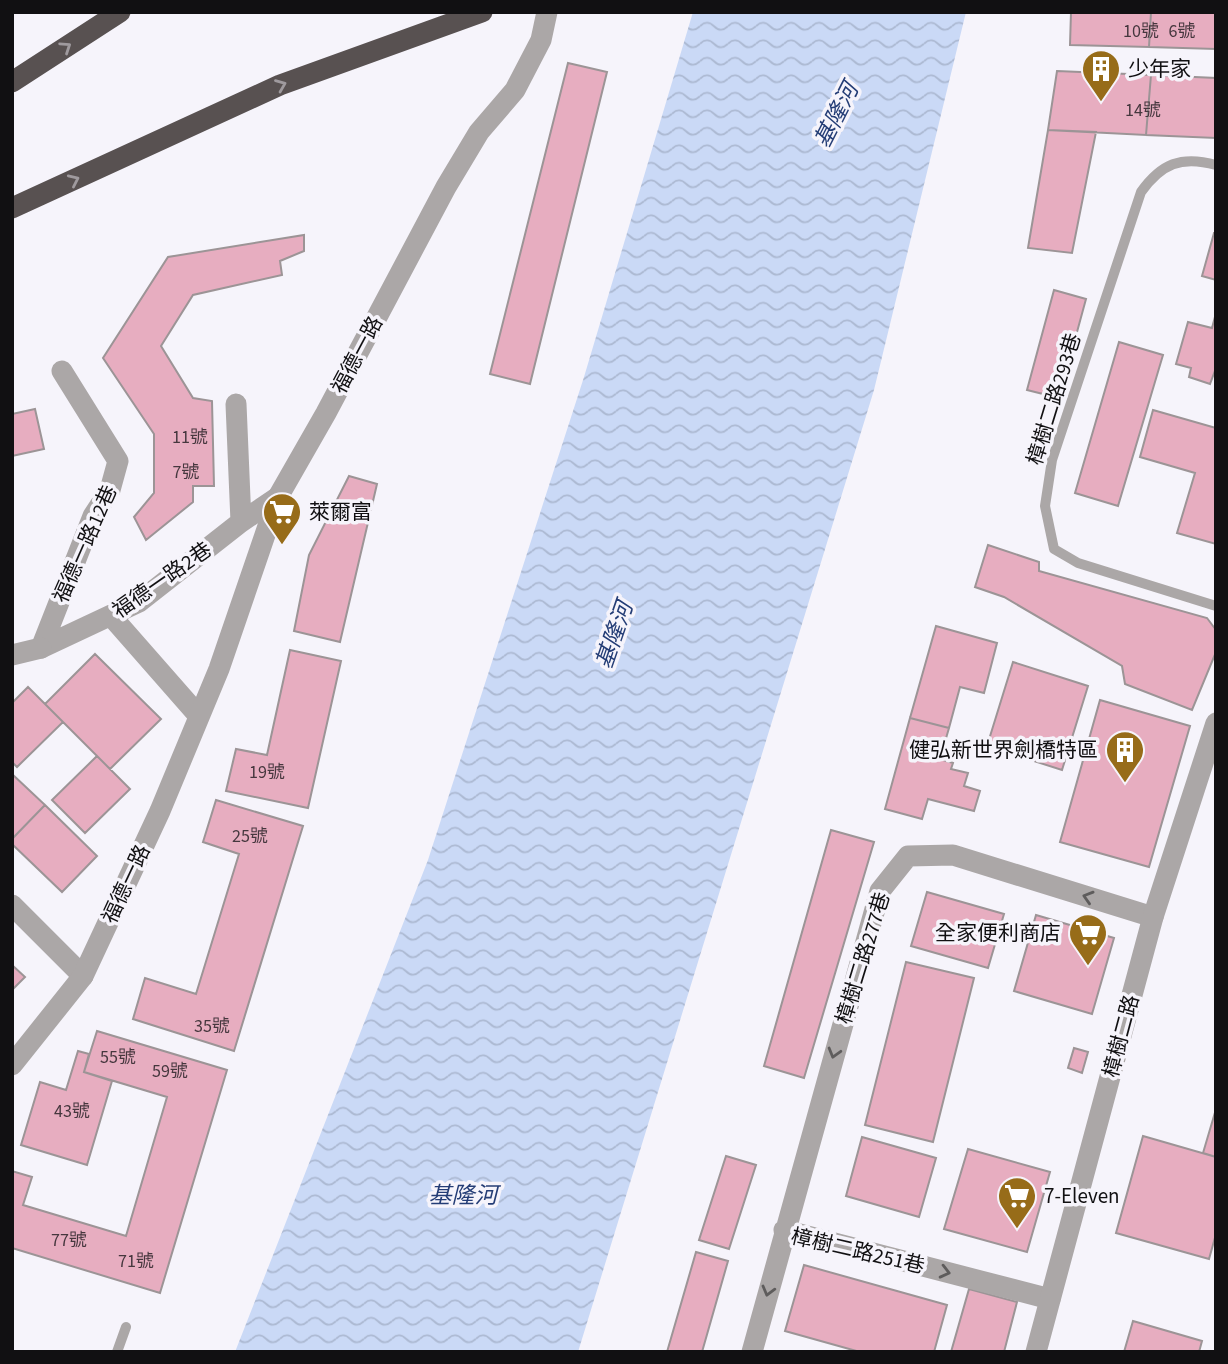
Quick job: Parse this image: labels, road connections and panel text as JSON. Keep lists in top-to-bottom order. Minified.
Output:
{"streets":{"street":["福德一路","福德一路12巷","福德一路2巷","樟樹二路277巷","樟樹二路","樟樹二路251巷"],"lane":["樟樹二路293巷"]},"crossings":[["福德一路","福德一路2巷"],["福德一路12巷","福德一路2巷"],["樟樹二路277巷","樟樹二路"],["樟樹二路277巷","樟樹二路251巷"],["樟樹二路","樟樹二路251巷"]],"water":["基隆河"],"places":{"building":["少年家","健弘新世界劍橋特區"],"supermarket":["萊爾富","全家便利商店","7-Eleven"]},"house_numbers":["10號","6號","14號","11號","7號","19號","25號","35號","55號","59號","43號","77號","71號"]}
